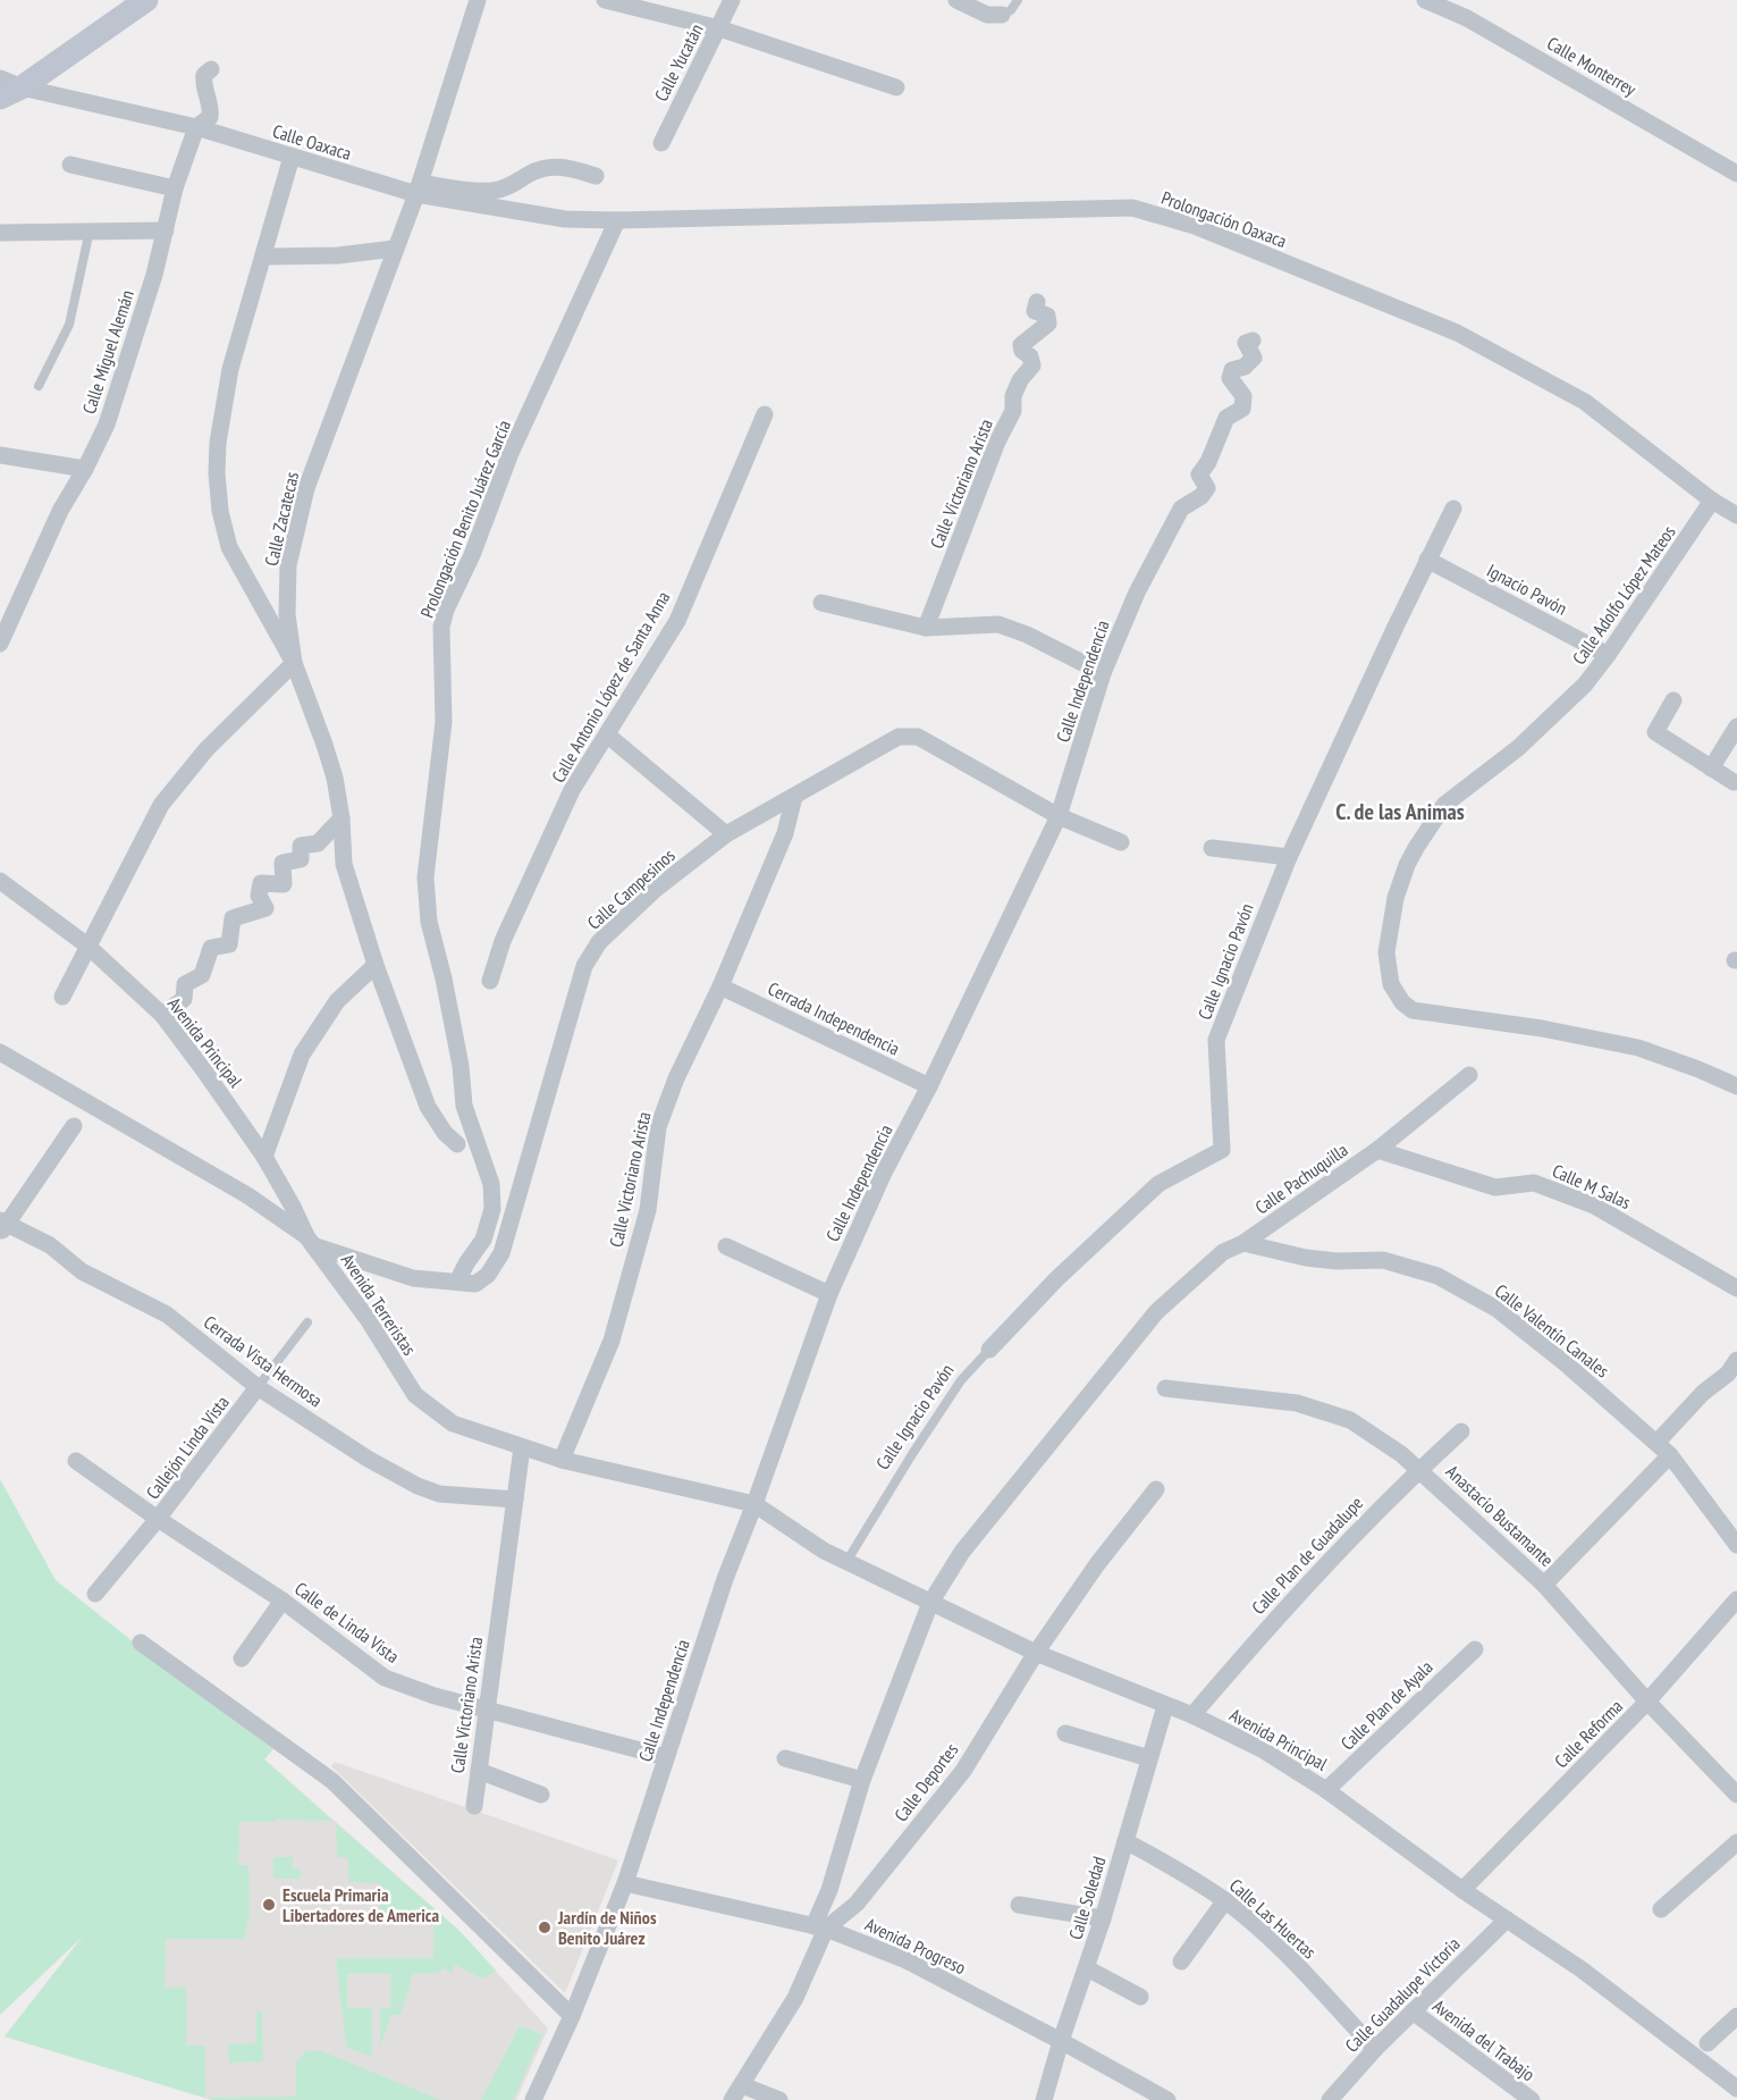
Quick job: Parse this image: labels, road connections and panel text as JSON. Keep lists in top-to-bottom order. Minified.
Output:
{"streets":{"street":["Calle Yucatán","Calle Monterrey","Calle Oaxaca","Prolongación Oaxaca","Calle Miguel Alemán","Calle Victoriano Arista","Calle Zacatecas","Prolongación Benito Juárez García","Ignacio Pavón","Calle Adolfo López Mateos","Calle Independencia","Calle Antonio López de Santa Anna","Calle Campesinos","Calle Ignacio Pavón","Cerrada Independencia","Avenida Principal","Calle Pachuquilla","Calle M Salas","Avenida Terreristas","Calle Valentín Canales","Cerrada Vista Hermosa","Callejón Linda Vista","Anastacio Bustamante","Calle Plan de Guadalupe","Calle de Linda Vista","Calle Plan de Ayala","Calle Reforma","Calle Deportes","Calle Soledad","Calle Las Huertas","Avenida Progreso","Calle Guadalupe Victoria","Avenida del Trabajo"]},"crossings":[["Calle Oaxaca","Prolongación Oaxaca"],["Calle Oaxaca","Calle Miguel Alemán"],["Calle Oaxaca","Calle Zacatecas"],["Calle Oaxaca","Prolongación Benito Juárez García"],["Prolongación Oaxaca","Prolongación Benito Juárez García"],["Prolongación Oaxaca","Calle Adolfo López Mateos"],["Calle Victoriano Arista","Calle Campesinos"],["Calle Victoriano Arista","Cerrada Independencia"],["Calle Victoriano Arista","Avenida Terreristas"],["Calle Victoriano Arista","Cerrada Vista Hermosa"],["Calle Victoriano Arista","Calle de Linda Vista"],["Prolongación Benito Juárez García","Calle Campesinos"],["Ignacio Pavón","Calle Adolfo López Mateos"],["Ignacio Pavón","Calle Ignacio Pavón"],["Calle Independencia","Calle Campesinos"],["Calle Independencia","Cerrada Independencia"],["Calle Independencia","Avenida Principal"],["Calle Independencia","Avenida Terreristas"],["Calle Independencia","Calle de Linda Vista"],["Calle Independencia","Avenida Progreso"],["Calle Campesinos","Avenida Principal"],["Calle Campesinos","Avenida Terreristas"],["Calle Ignacio Pavón","Avenida Principal"],["Avenida Principal","Calle Pachuquilla"],["Avenida Principal","Avenida Terreristas"],["Avenida Principal","Calle Plan de Guadalupe"],["Avenida Principal","Calle Plan de Ayala"],["Avenida Principal","Calle Reforma"],["Avenida Principal","Calle Deportes"],["Avenida Principal","Calle Soledad"],["Avenida Principal","Calle Guadalupe Victoria"],["Calle Pachuquilla","Calle M Salas"],["Calle Pachuquilla","Calle Valentín Canales"],["Cerrada Vista Hermosa","Callejón Linda Vista"],["Callejón Linda Vista","Calle de Linda Vista"],["Anastacio Bustamante","Calle Plan de Guadalupe"],["Anastacio Bustamante","Calle Reforma"],["Calle Deportes","Avenida Progreso"],["Calle Soledad","Calle Las Huertas"],["Calle Soledad","Avenida Progreso"],["Calle Las Huertas","Calle Guadalupe Victoria"],["Calle Guadalupe Victoria","Avenida del Trabajo"]],"districts":["C. de las Animas"],"places":["Escuela Primaria Libertadores de America","Jardín de Niños Benito Juárez"]}
